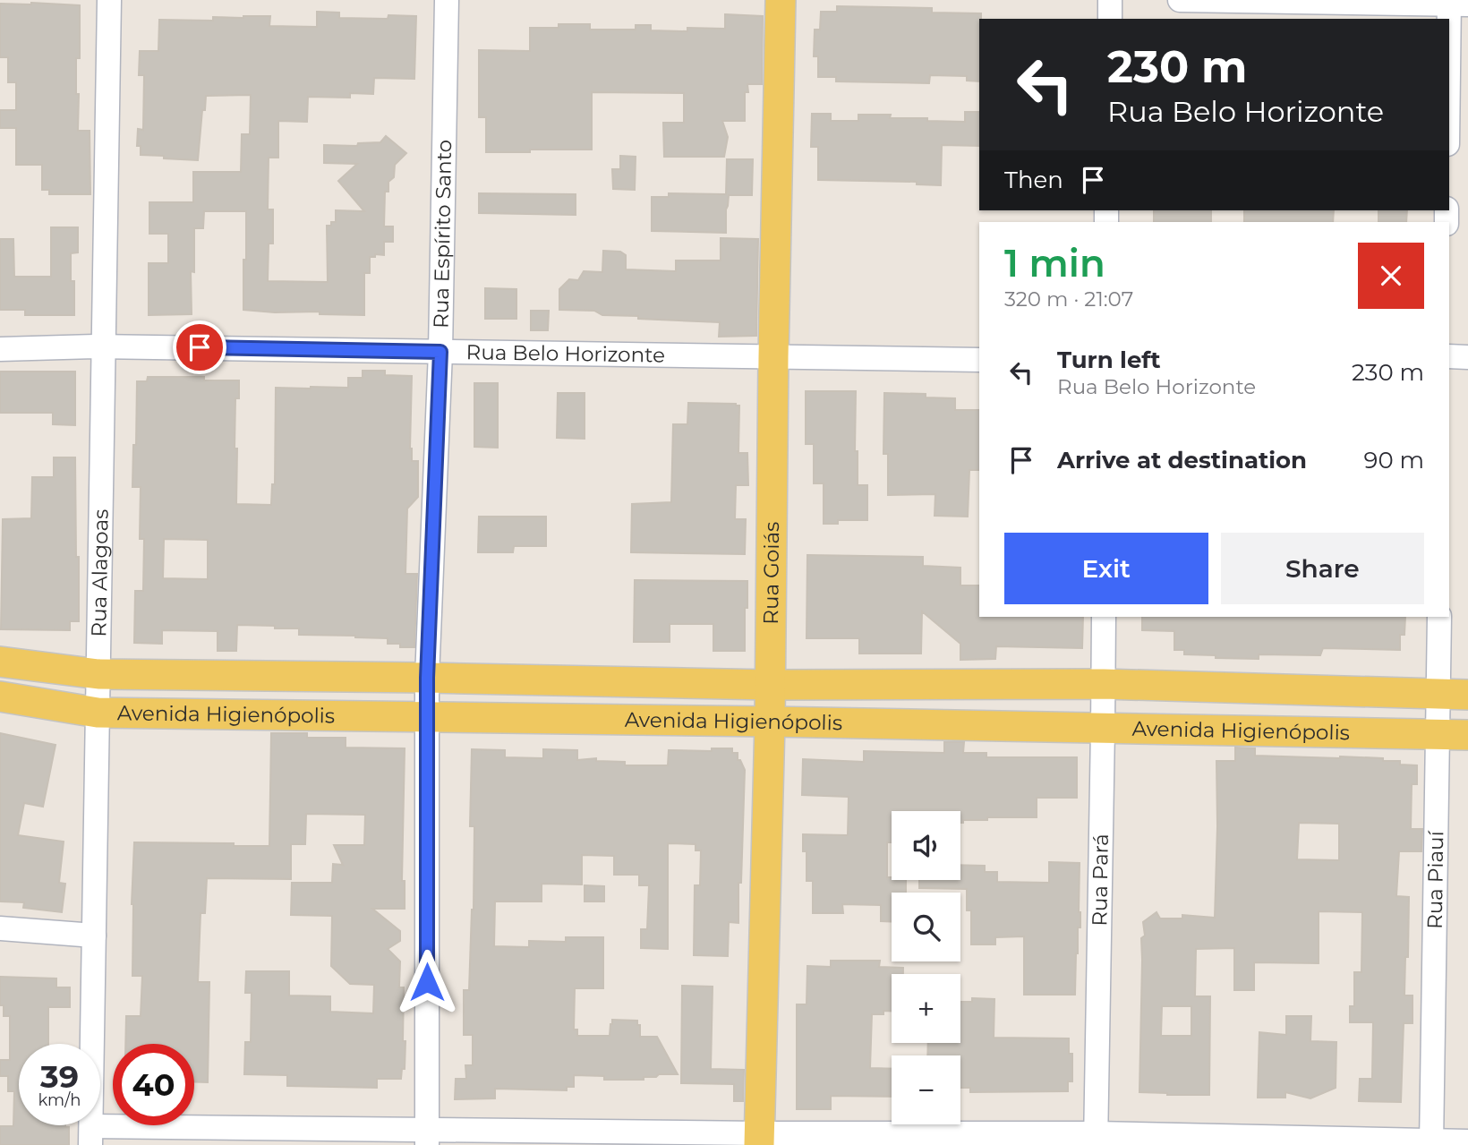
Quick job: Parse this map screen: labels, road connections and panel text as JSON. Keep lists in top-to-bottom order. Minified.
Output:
{"streets":{"main road":["Rua Goiás","Avenida Higienópolis"],"street":["Rua Espírito Santo","Rua Belo Horizonte","Rua Alagoas","Rua Pará","Rua Piauí"]},"crossings":[["Rua Espírito Santo","Rua Belo Horizonte"],["Rua Espírito Santo","Avenida Higienópolis"],["Rua Belo Horizonte","Rua Alagoas"],["Rua Belo Horizonte","Rua Goiás"],["Rua Alagoas","Avenida Higienópolis"],["Rua Goiás","Avenida Higienópolis"],["Avenida Higienópolis","Rua Pará"],["Avenida Higienópolis","Rua Piauí"]],"page":{"turn":["230 m","Rua Belo Horizonte"],"then":"Then","heading":["1 min","320 m · 21:07"],"list":[{"name":"Turn left","note":"Rua Belo Horizonte","value":"230 m"},{"name":"Arrive at destination","value":"90 m"}],"buttons":["Exit","Share"],"map_buttons":["+","−"],"speed":"39 km/h","limit":"40"}}
